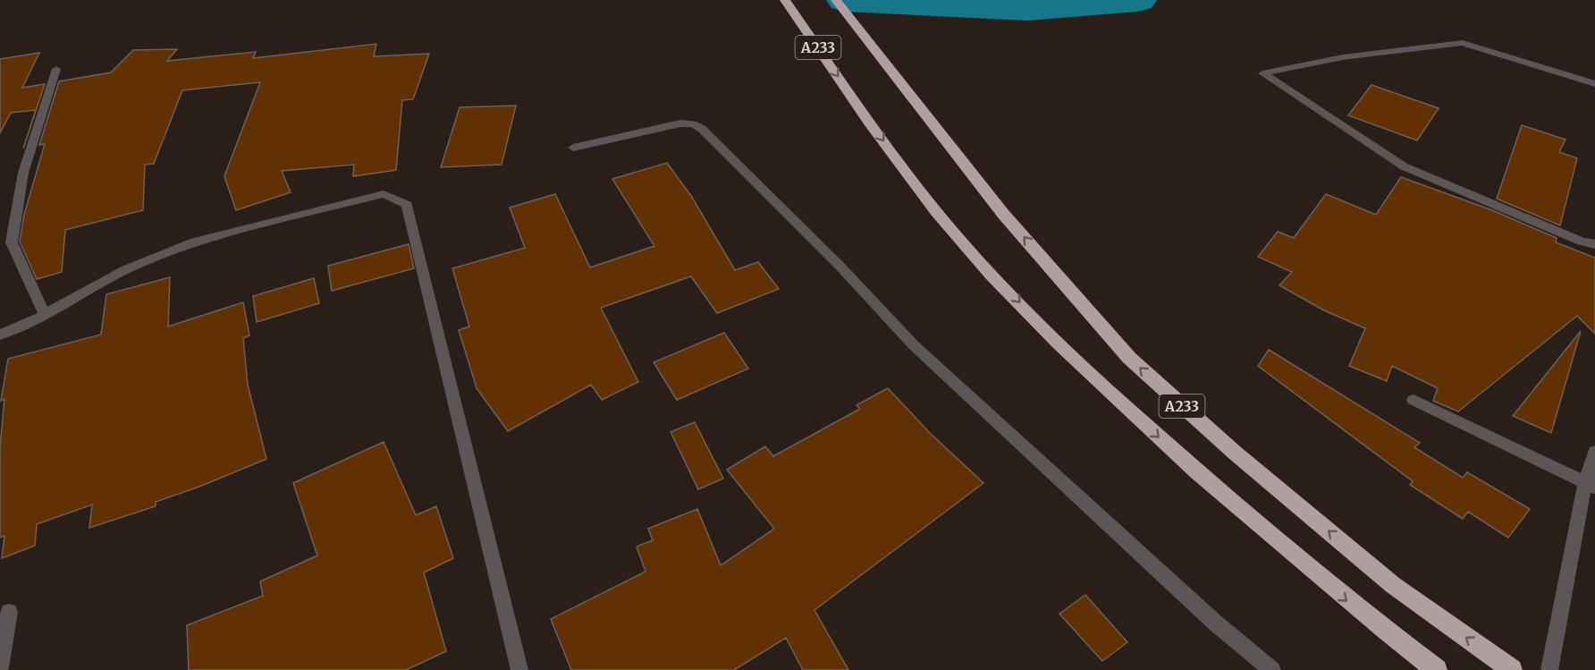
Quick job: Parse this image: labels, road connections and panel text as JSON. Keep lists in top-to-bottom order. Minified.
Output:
{"streets":{"highway":["A233"]}}
